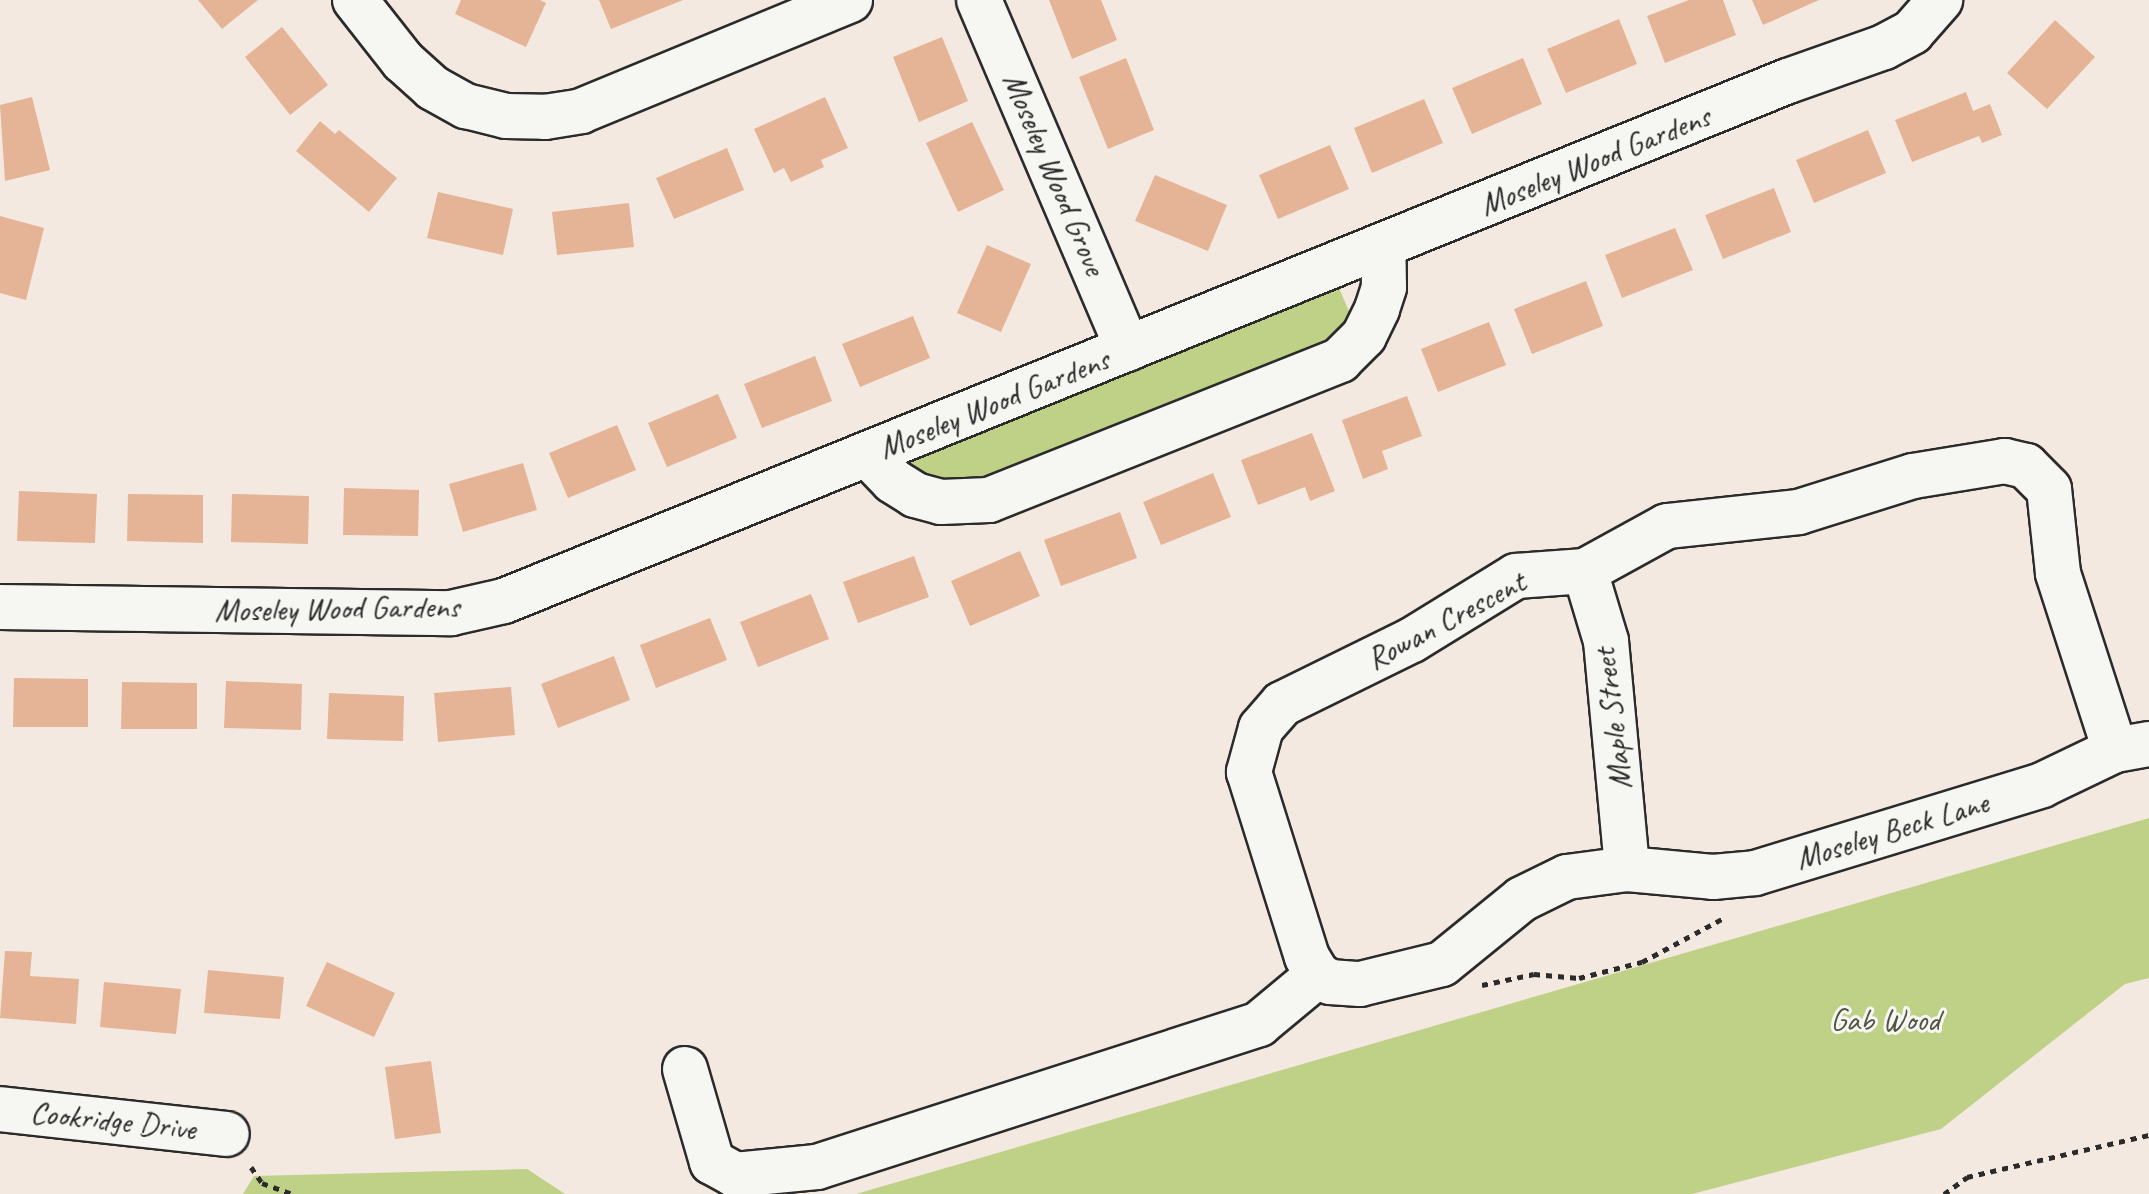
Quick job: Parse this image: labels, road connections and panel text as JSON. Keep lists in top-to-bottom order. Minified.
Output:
{"streets":{"street":["Moseley Wood Gardens","Moseley Wood Grove","Rowan Crescent","Maple Street","Moseley Beck Lane","Cookridge Drive"]},"crossings":[["Moseley Wood Gardens","Moseley Wood Grove"],["Rowan Crescent","Maple Street"],["Rowan Crescent","Moseley Beck Lane"],["Maple Street","Moseley Beck Lane"]],"parks":["Gab Wood"]}
